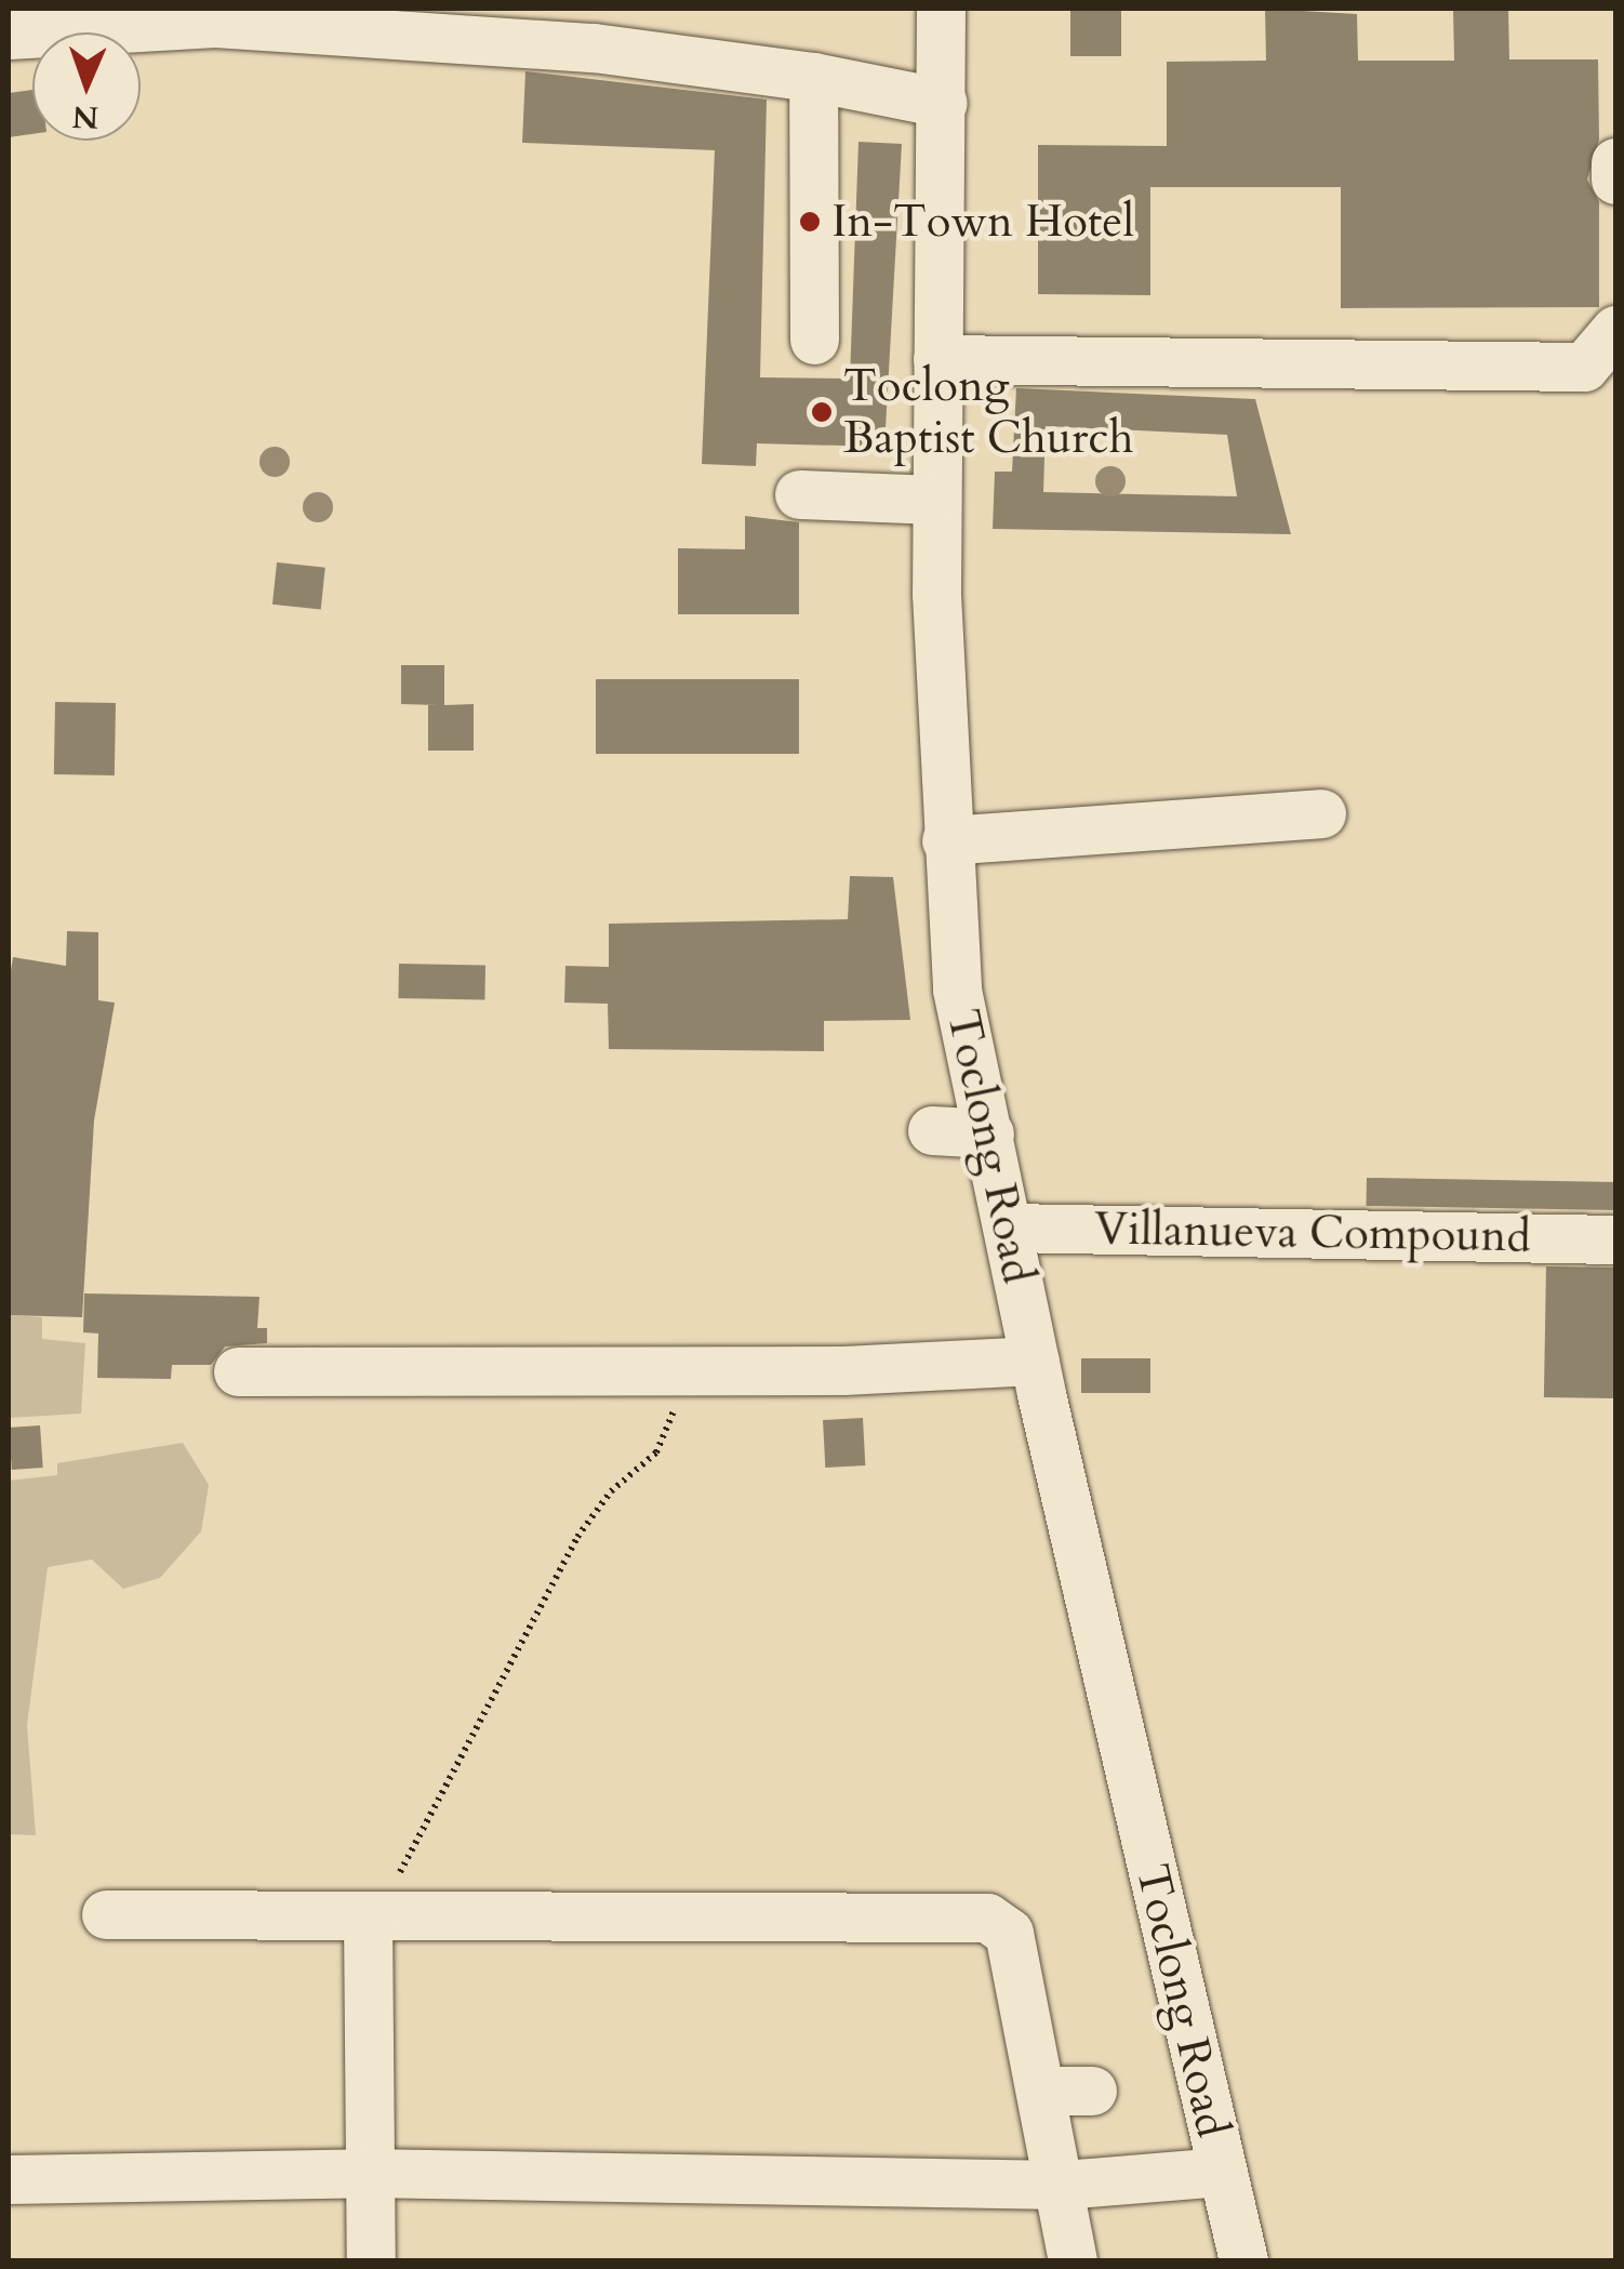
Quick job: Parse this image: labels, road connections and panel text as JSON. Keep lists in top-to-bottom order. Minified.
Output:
{"streets":{"street":["Toclong Road","Villanueva Compound"]},"crossings":[["Toclong Road","Villanueva Compound"]],"places":["In-Town Hotel","Toclong Baptist Church"],"north":"bottom"}
